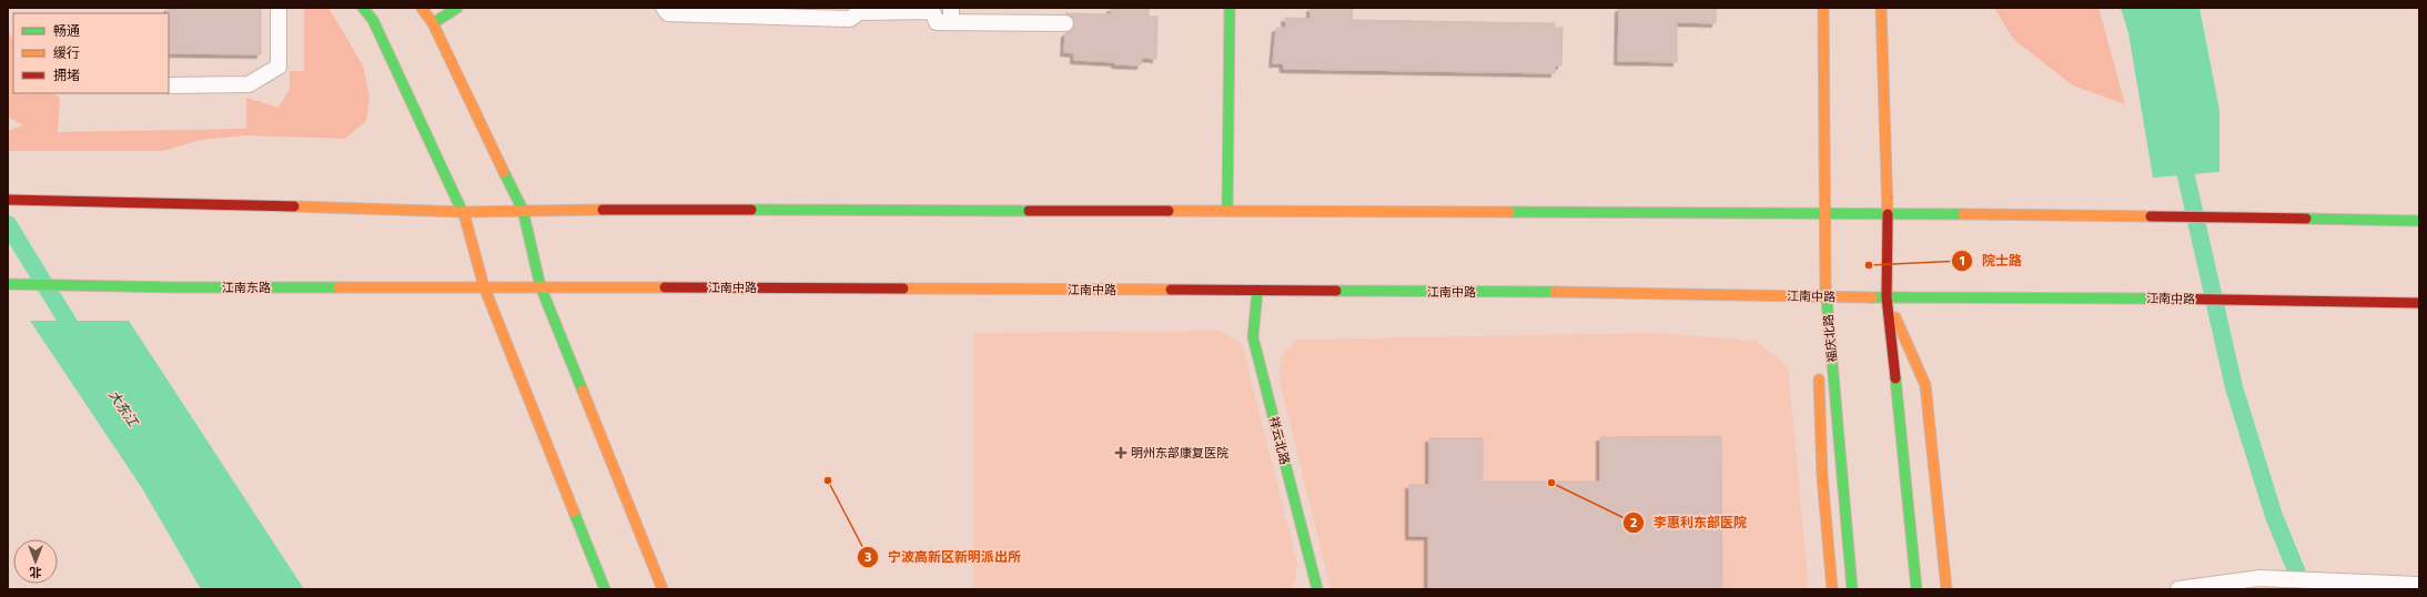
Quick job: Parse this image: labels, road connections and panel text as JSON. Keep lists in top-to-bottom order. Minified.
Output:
{"streets":{"main road":["江南东路","江南中路","福庆北路","祥云北路"]},"crossings":[["江南东路","江南中路"],["江南中路","福庆北路"],["江南中路","祥云北路"]],"water":["大东江"],"places":{"other":["院士路","宁波高新区新明派出所","李惠利东部医院"],"health":["明州东部康复医院"]},"legend":["畅通","缓行","拥堵"],"north":"bottom"}
